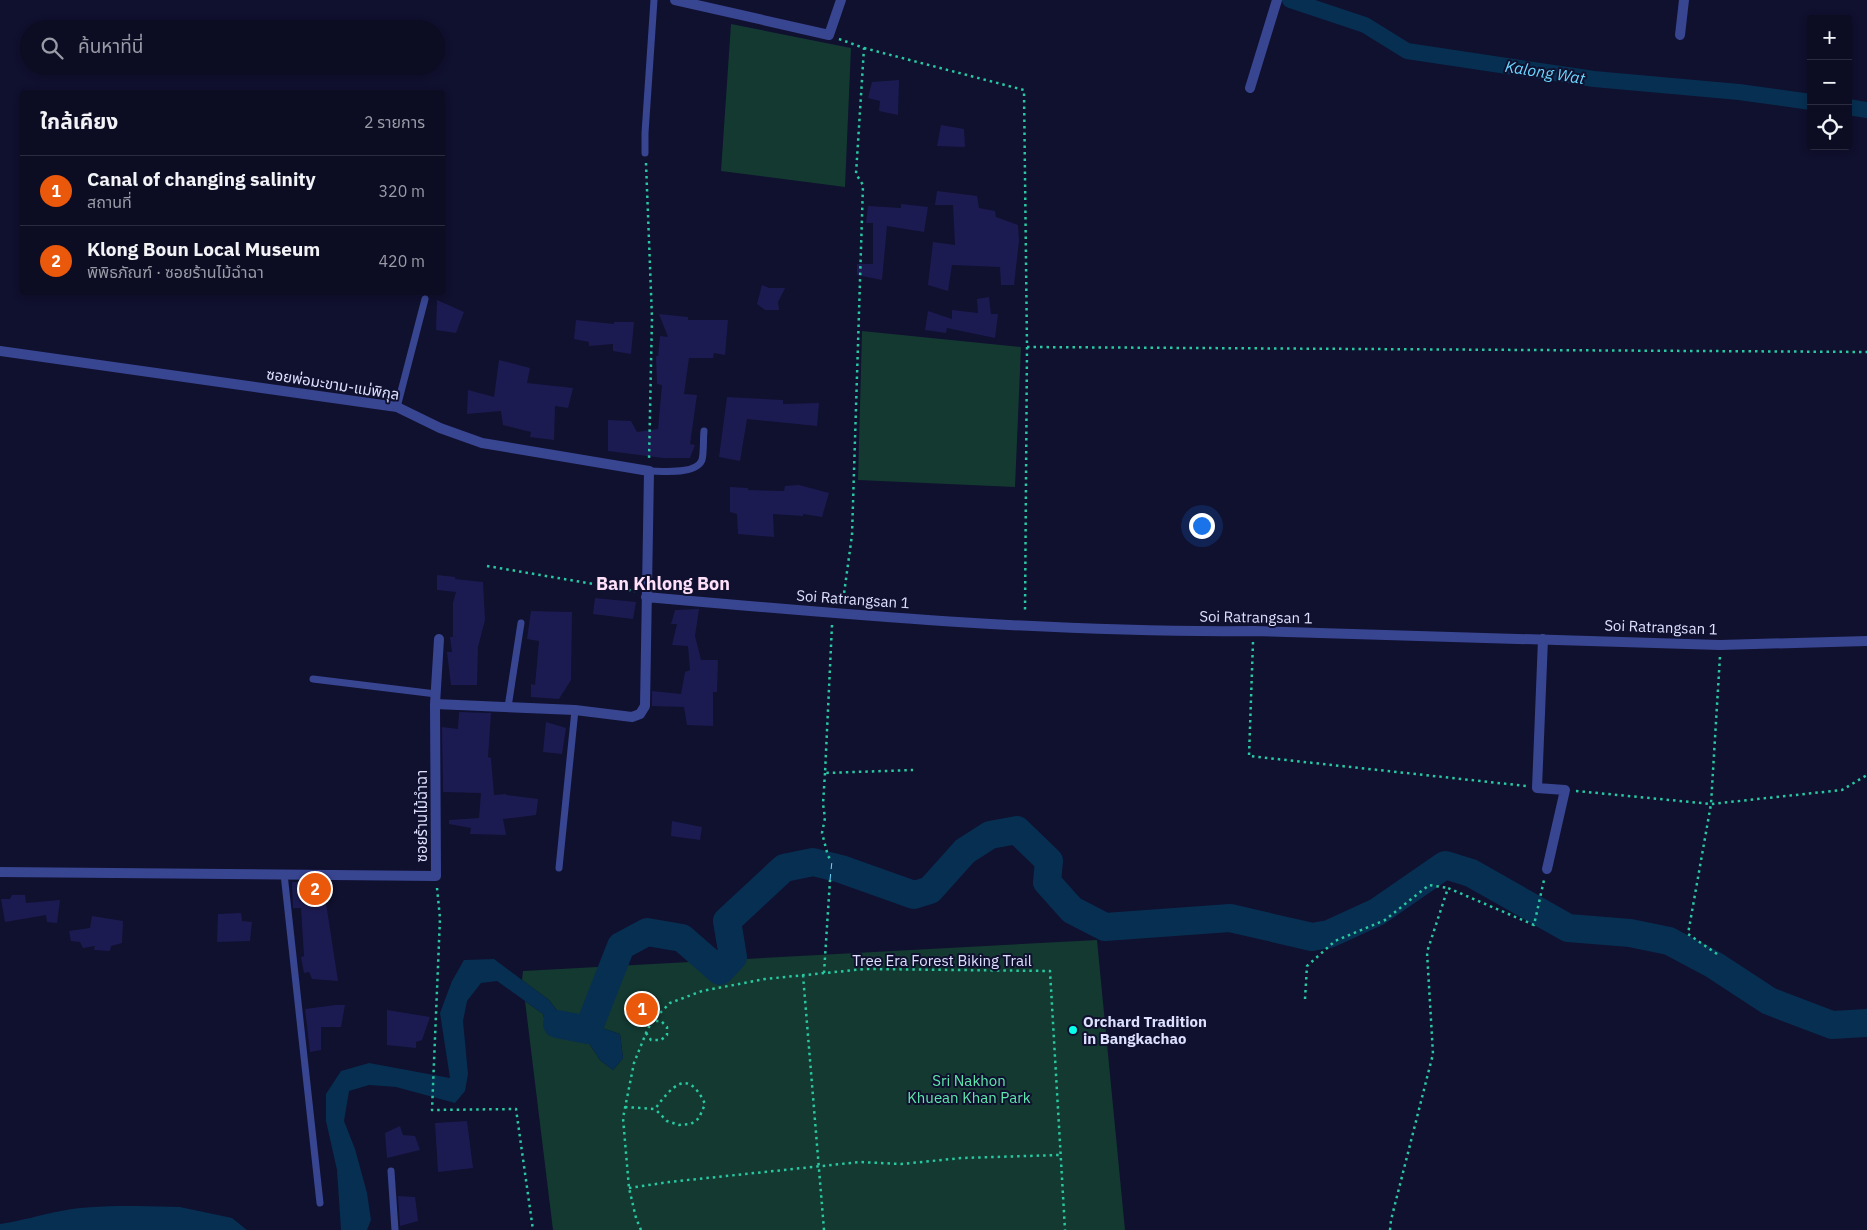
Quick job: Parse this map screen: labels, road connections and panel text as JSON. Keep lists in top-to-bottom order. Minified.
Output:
{"streets":{"street":["ซอยพ่อมะขาม-แม่พิกุล","Soi Ratrangsan 1","ซอยร้านไม้ฉำฉา"],"path":["Tree Era Forest Biking Trail"]},"districts":["Ban Khlong Bon"],"water":["Kalong Wat"],"parks":["Sri Nakhon Khuean Khan Park"],"places":["Orchard Tradition in Bangkachao"],"page":{"map_buttons":["+","−"],"search":"ค้นหาที่นี่","heading":["ใกล้เคียง","2 รายการ"],"list":[{"mark":"1","name":"Canal of changing salinity","note":"สถานที่","value":"320 m"},{"mark":"2","name":"Klong Boun Local Museum","note":"พิพิธภัณฑ์ · ซอยร้านไม้ฉำฉา","value":"420 m"}],"pins":["2","1"]}}
